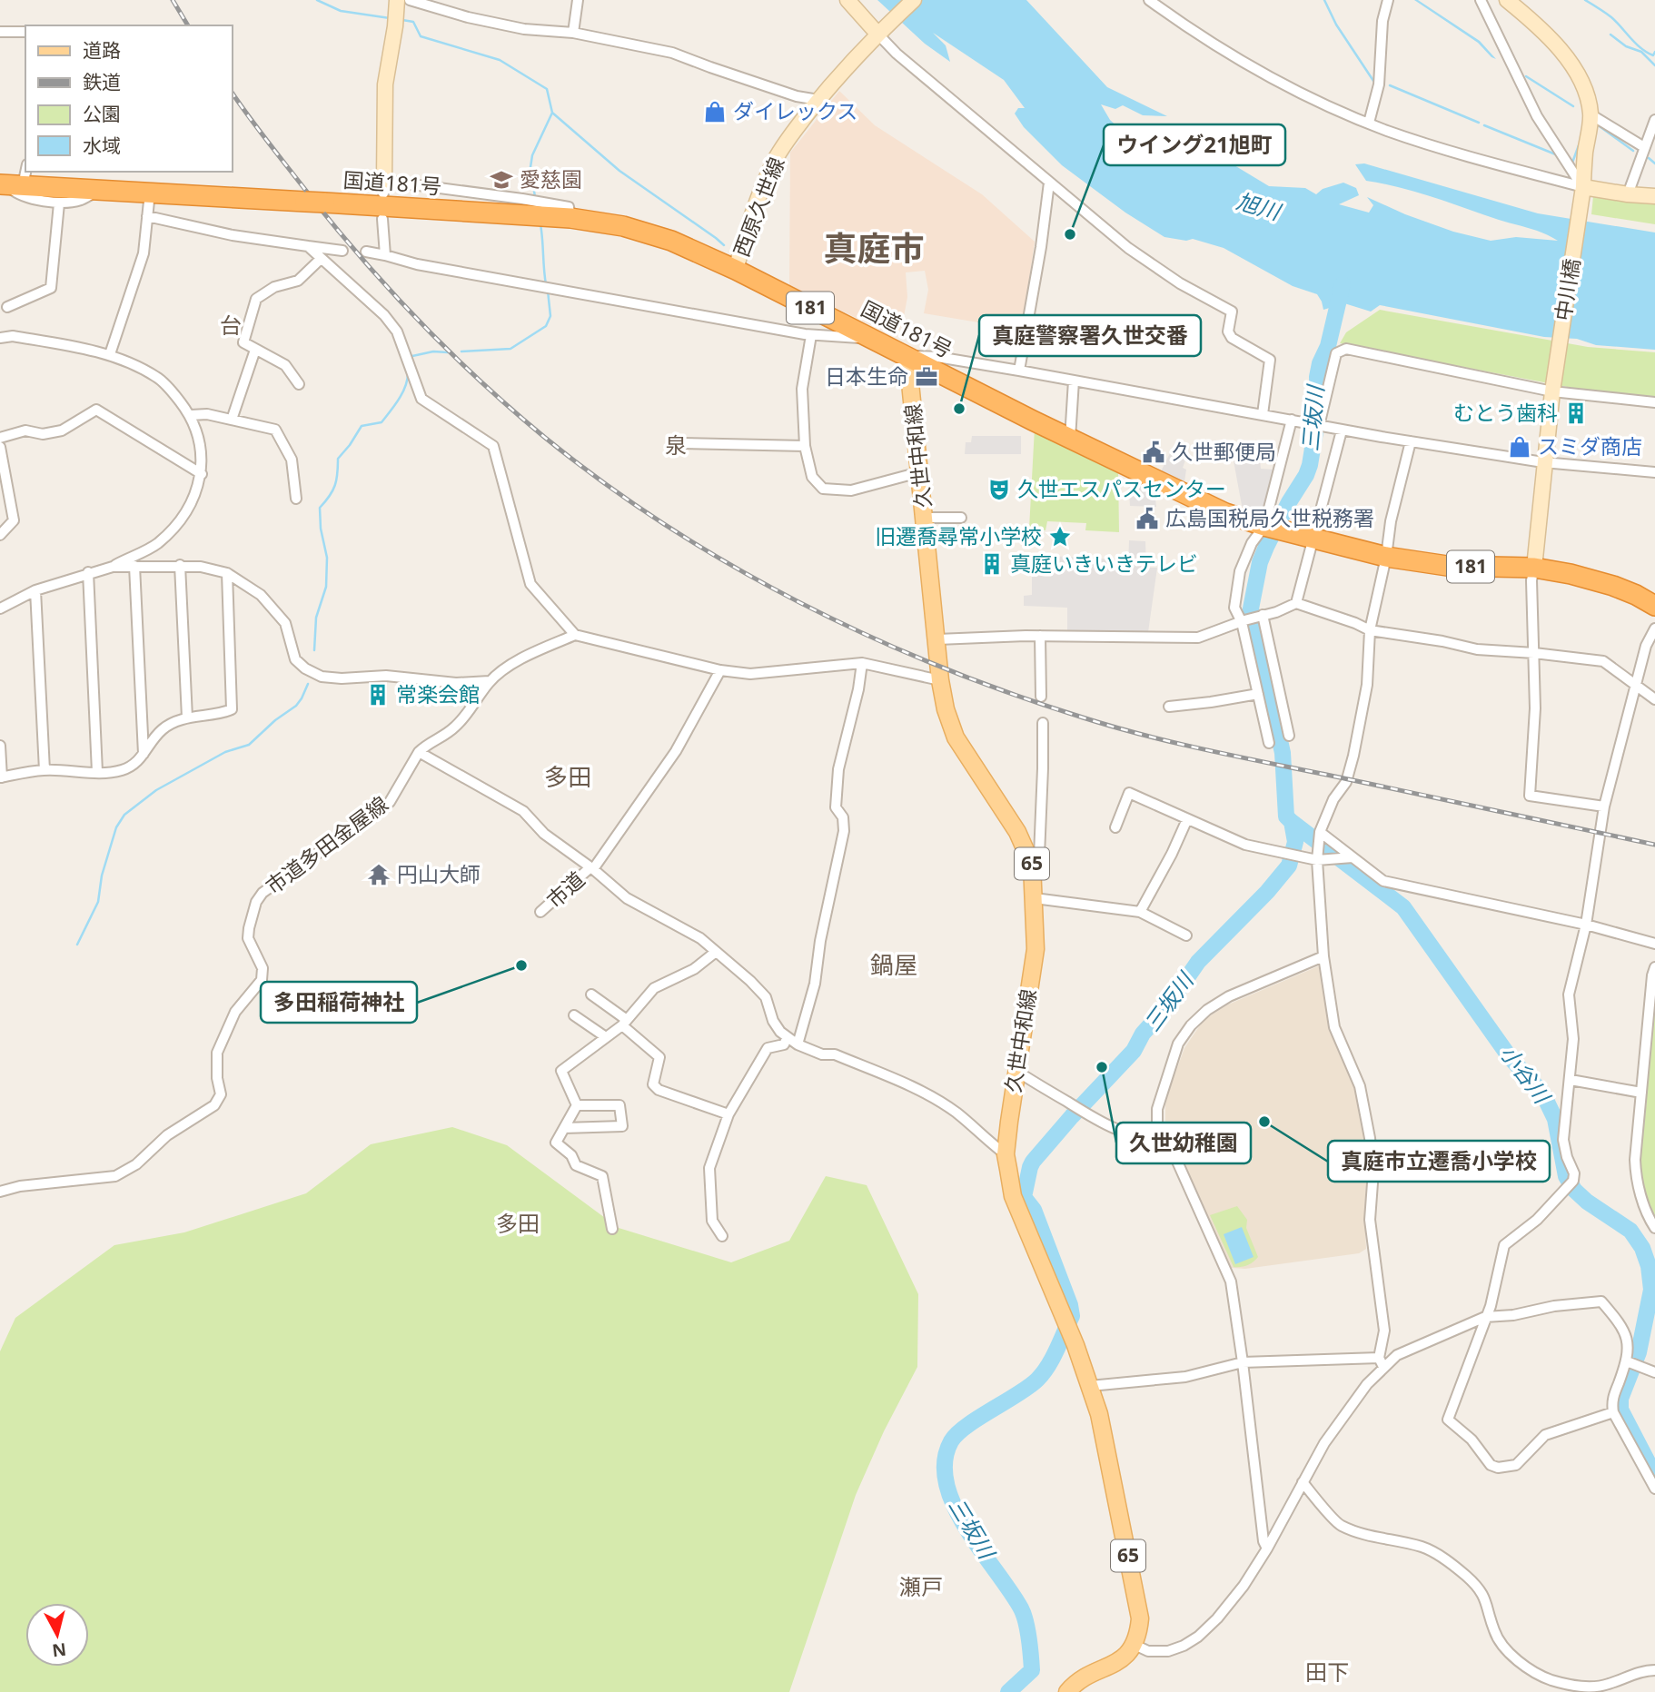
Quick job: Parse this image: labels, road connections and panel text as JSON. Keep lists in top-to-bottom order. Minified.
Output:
{"streets":{"highway":["国道181号","181"],"main road":["久世中和線","65"],"street":["西原久世線","中川橋","市道多田金屋線","市道"]},"crossings":[["国道181号","西原久世線"],["国道181号","中川橋"],["国道181号","久世中和線"]],"districts":["真庭市","台","泉","多田","鍋屋","多田","瀬戸","田下"],"water":["旭川","三坂川","小谷川"],"places":{"shop":["ダイレックス","スミダ商店"],"school or university":["愛慈園"],"other":["ウイング21旭町","真庭警察署久世交番","多田稲荷神社","久世幼稚園","真庭市立遷喬小学校"],"office":["日本生命"],"building":["むとう歯科","真庭いきいきテレビ","常楽会館"],"public building":["久世郵便局","広島国税局久世税務署"],"theatre":["久世エスパスセンター"],"place":["旧遷喬尋常小学校"],"temple":["円山大師"]},"legend":["道路","鉄道","公園","水域"],"north":"bottom"}
